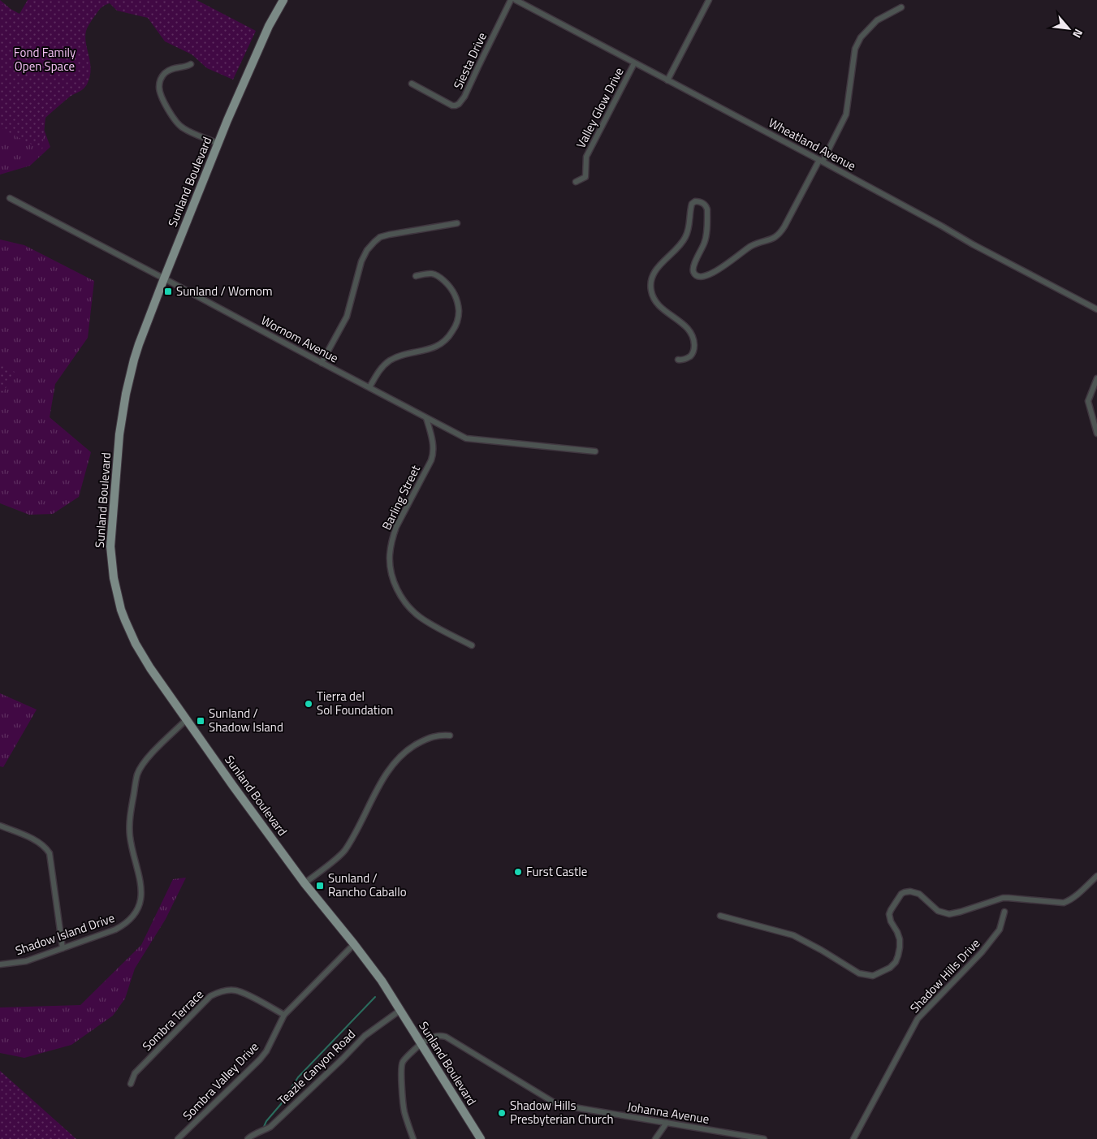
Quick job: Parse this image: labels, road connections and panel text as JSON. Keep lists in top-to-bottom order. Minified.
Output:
{"streets":{"main road":["Sunland Boulevard"],"street":["Siesta Drive","Valley Glow Drive","Wheatland Avenue","Wornom Avenue","Barling Street","Shadow Island Drive","Shadow Hills Drive","Sombra Terrace","Teazle Canyon Road","Sombra Valley Drive","Johanna Avenue"]},"crossings":[["Valley Glow Drive","Wheatland Avenue"],["Sunland Boulevard","Wornom Avenue"],["Sunland Boulevard","Shadow Island Drive"],["Sunland Boulevard","Teazle Canyon Road"],["Sunland Boulevard","Sombra Valley Drive"],["Sunland Boulevard","Johanna Avenue"],["Wornom Avenue","Barling Street"],["Sombra Terrace","Sombra Valley Drive"]],"parks":["Fond Family Open Space"],"places":{"transit":["Sunland / Wornom","Sunland / Shadow Island","Sunland / Rancho Caballo"],"other":["Tierra del Sol Foundation","Furst Castle","Shadow Hills Presbyterian Church"]},"north":"bottom right"}
